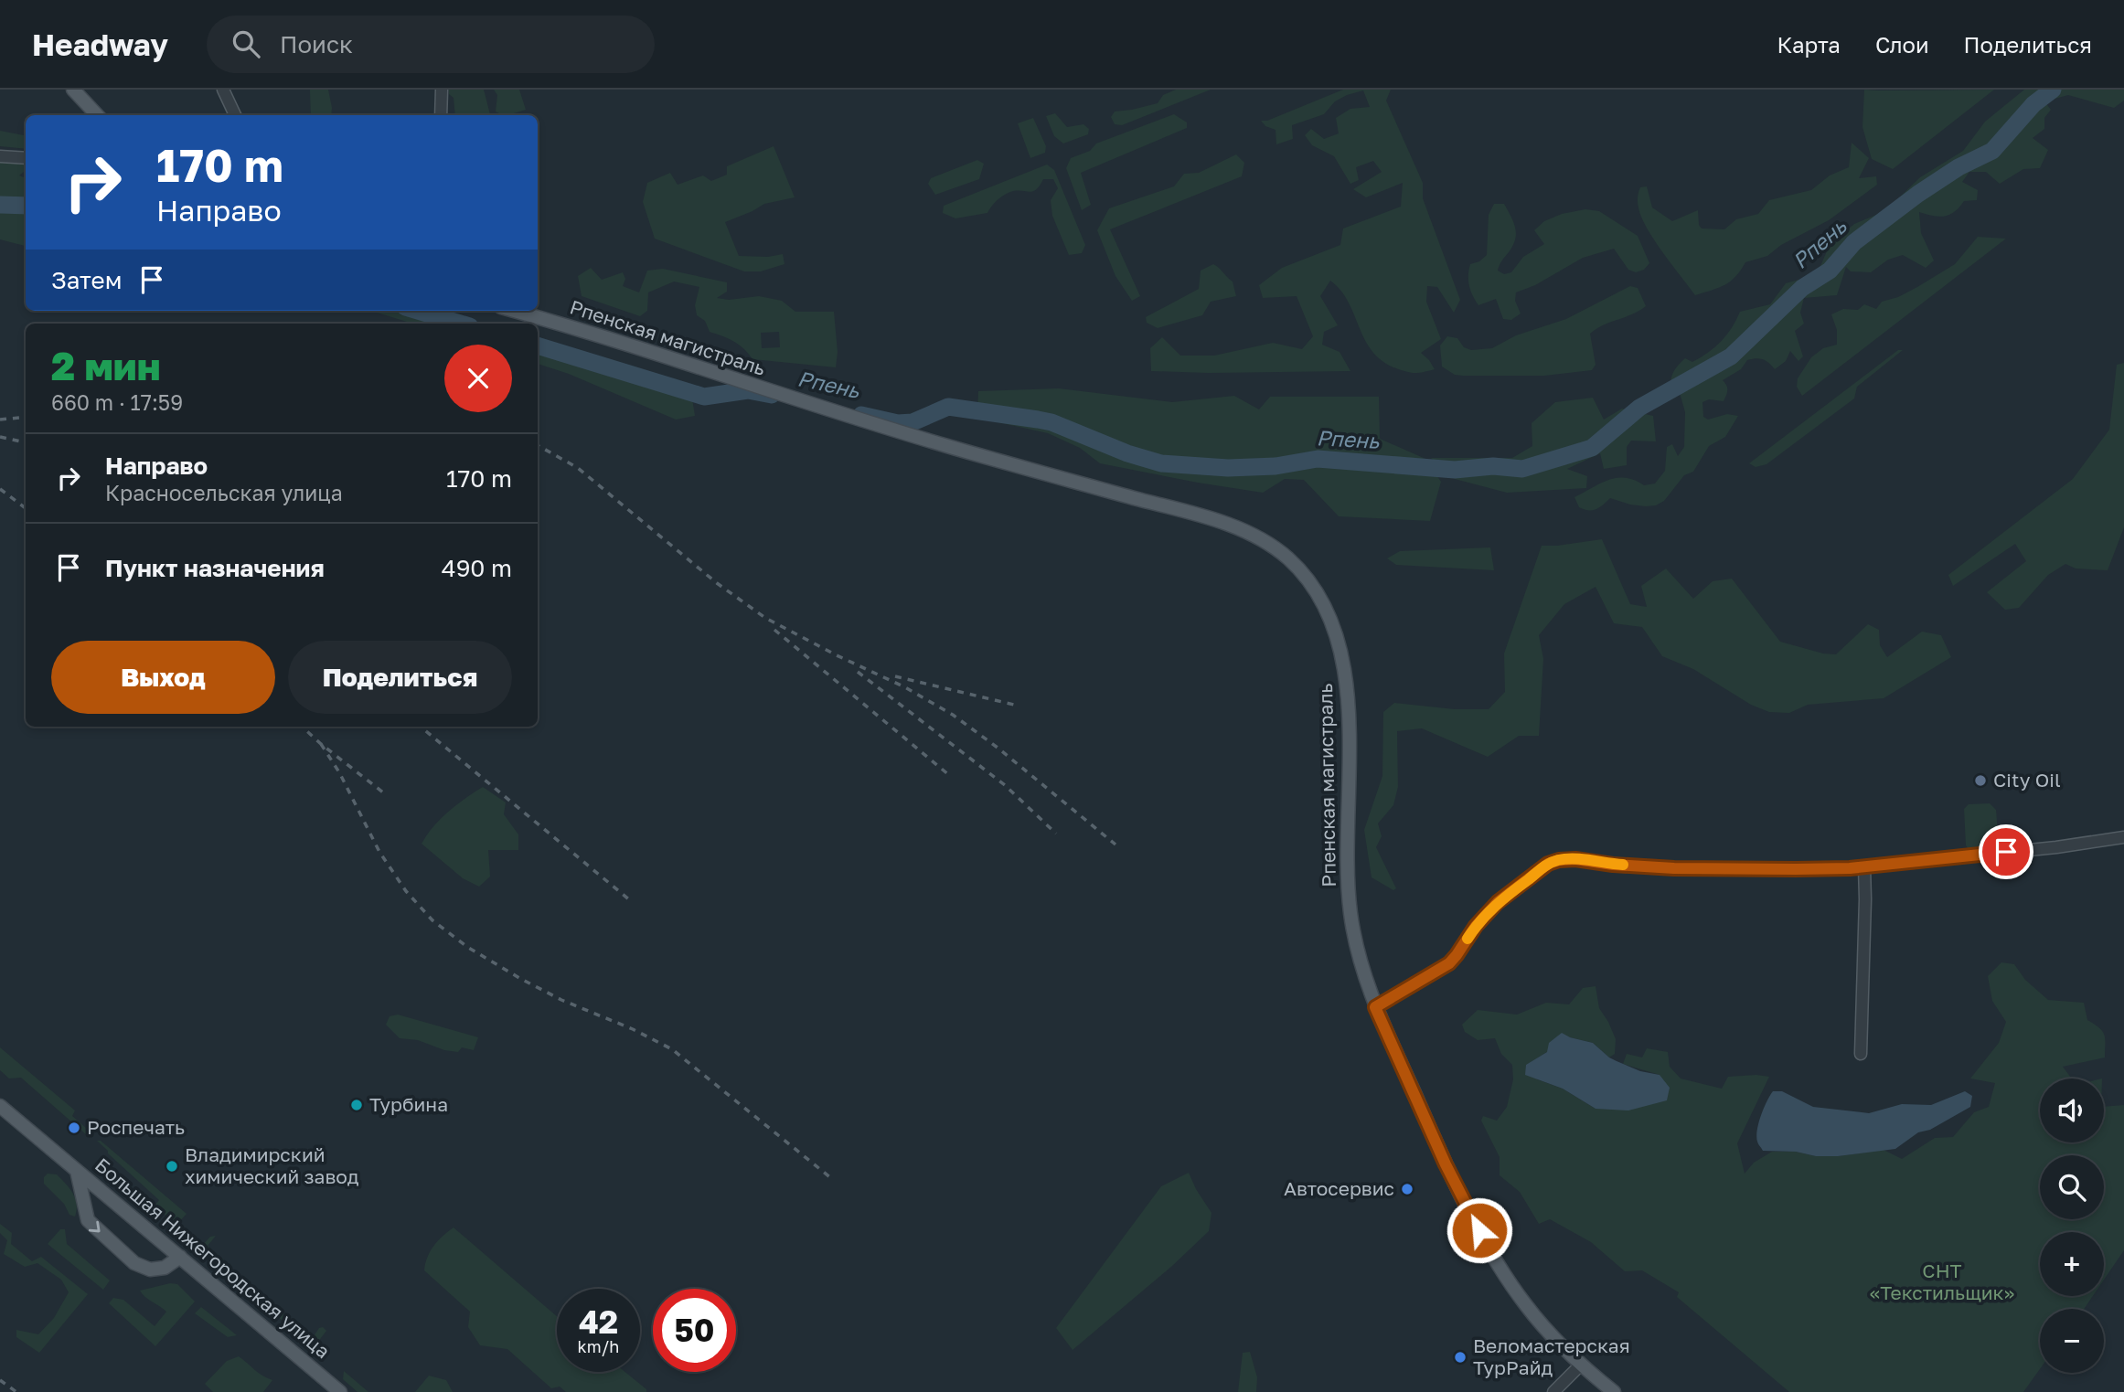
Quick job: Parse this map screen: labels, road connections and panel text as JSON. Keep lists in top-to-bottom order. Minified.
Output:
{"streets":{"main road":["Рпенская магистраль","Большая Нижегородская улица"]},"water":["Рпень"],"parks":["СНТ «Текстильщик»"],"places":["City Oil","Турбина","Роспечать","Владимирский химический завод","Автосервис","Веломастерская ТурРайд"],"page":{"header":"Headway","search":"Поиск","nav":["Карта","Слои","Поделиться"],"turn":["170 m","Направо"],"then":"Затем","heading":["2 мин","660 m · 17:59"],"list":[{"name":"Направо","note":"Красносельская улица","value":"170 m"},{"name":"Пункт назначения","value":"490 m"}],"buttons":["Выход","Поделиться"],"map_buttons":["+","−"],"speed":"42 km/h","limit":"50"}}
